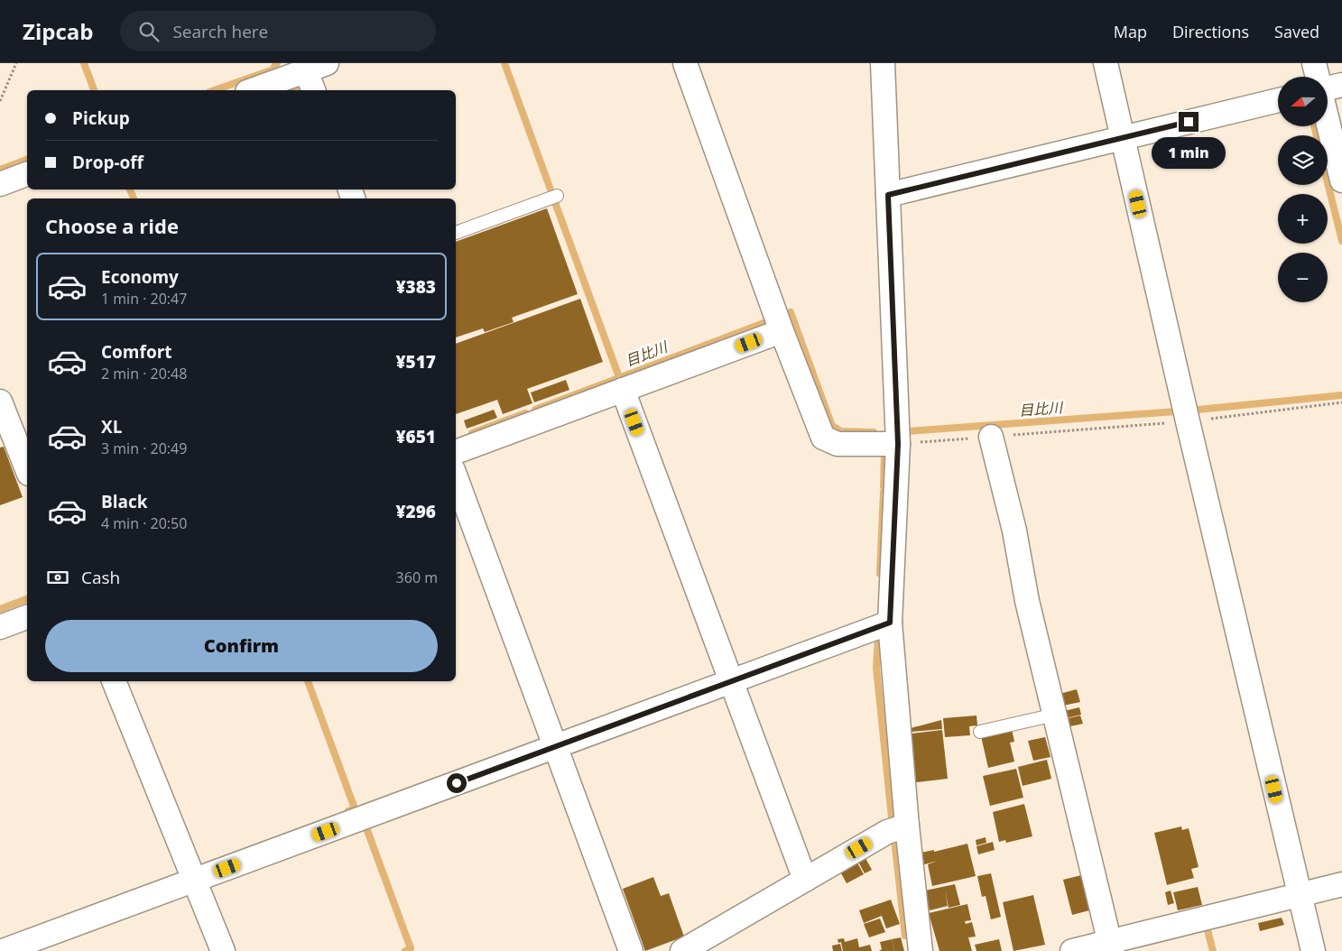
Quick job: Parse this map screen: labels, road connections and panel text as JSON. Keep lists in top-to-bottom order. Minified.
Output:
{"water":["目比川"],"north":"left","page":{"header":"Zipcab","search":"Search here","nav":["Map","Directions","Saved"],"map_buttons":["+","−"],"banner":["Pickup","Drop-off"],"bubble":"1 min","heading":"Choose a ride","list":[{"name":"Economy","note":"1 min · 20:47","value":"¥383"},{"name":"Comfort","note":"2 min · 20:48","value":"¥517"},{"name":"XL","note":"3 min · 20:49","value":"¥651"},{"name":"Black","note":"4 min · 20:50","value":"¥296"}],"pay":["Cash","360 m"],"buttons":"Confirm"}}
